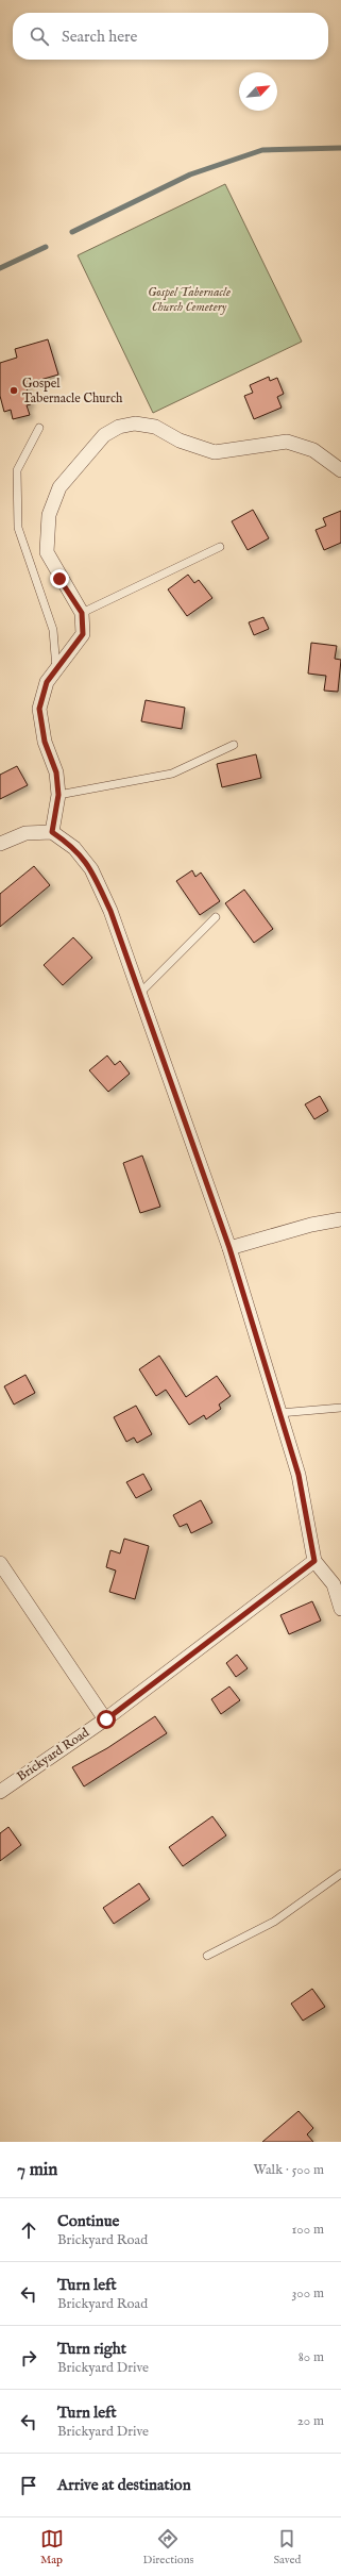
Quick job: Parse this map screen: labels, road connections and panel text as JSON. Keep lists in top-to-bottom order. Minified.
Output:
{"streets":{"street":["Brickyard Road"]},"parks":["Gospel Tabernacle Church Cemetery"],"places":["Gospel Tabernacle Church"],"north":"top right","page":{"search":"Search here","heading":["7 min","Walk · 500 m"],"list":[["Continue","Brickyard Road","100 m"],["Turn left","Brickyard Road","300 m"],["Turn right","Brickyard Drive","80 m"],["Turn left","Brickyard Drive","20 m"],"Arrive at destination"],"nav":["Map","Directions","Saved"]}}
